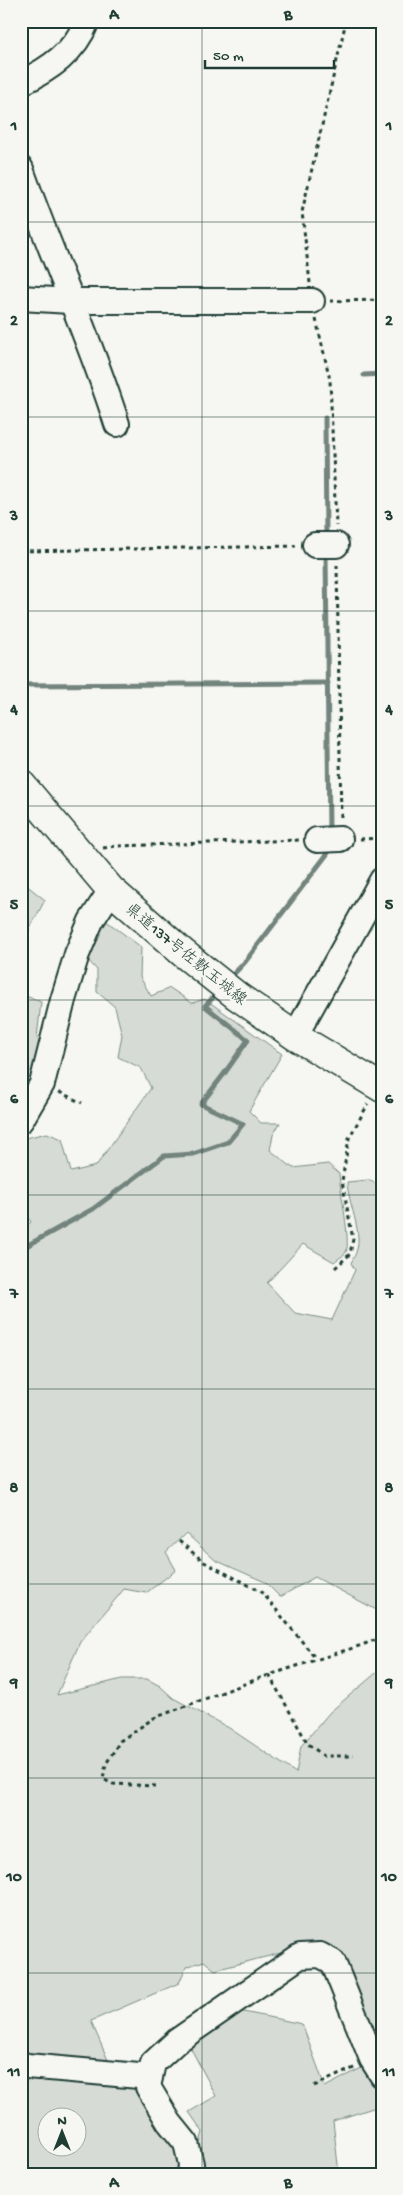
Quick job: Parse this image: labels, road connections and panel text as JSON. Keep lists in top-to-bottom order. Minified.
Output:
{"streets":{"main road":["県道137号佐敷玉城線"]},"scale_bar":"50 m","north":"top","grid":{"columns":["A","B"],"rows":["1","2","3","4","5","6","7","8","9","10","11"]}}
